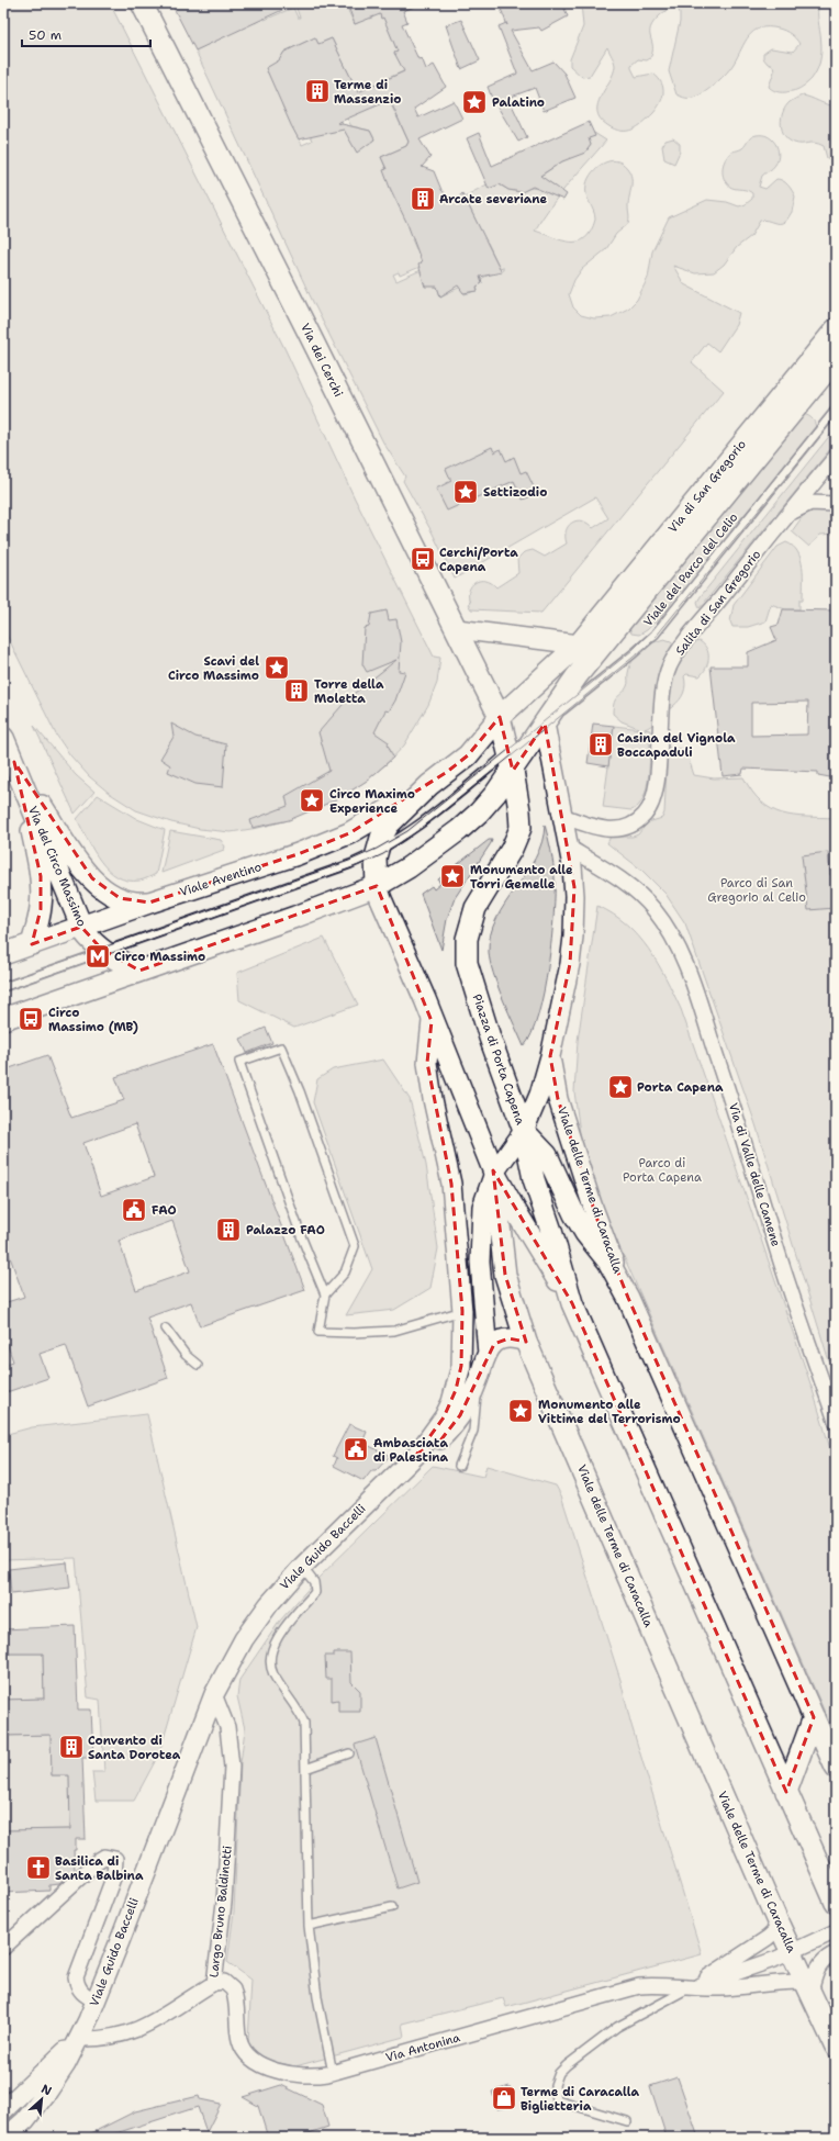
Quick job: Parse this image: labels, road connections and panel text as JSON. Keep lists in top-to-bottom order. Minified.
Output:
{"streets":{"main road":["Via dei Cerchi","Via di San Gregorio","Via del Circo Massimo","Viale Aventino","Piazza di Porta Capena","Viale delle Terme di Caracalla"],"street":["Salita di San Gregorio","Via di Valle delle Camene","Viale Guido Baccelli","Largo Bruno Baldinotti","Via Antonina"],"lane":["Viale del Parco del Celio"]},"crossings":[["Via dei Cerchi","Piazza di Porta Capena"],["Viale del Parco del Celio","Piazza di Porta Capena"],["Salita di San Gregorio","Piazza di Porta Capena"],["Via del Circo Massimo","Viale Aventino"],["Piazza di Porta Capena","Via di Valle delle Camene"],["Piazza di Porta Capena","Viale delle Terme di Caracalla"],["Viale delle Terme di Caracalla","Via Antonina"],["Viale Guido Baccelli","Largo Bruno Baldinotti"],["Largo Bruno Baldinotti","Via Antonina"]],"parks":["Parco di San Gregorio al Celio","Parco di Porta Capena"],"places":{"building":["Terme di Massenzio","Arcate severiane","Torre della Moletta","Casina del Vignola Boccapaduli","Palazzo FAO","Convento di Santa Dorotea"],"place":["Palatino","Settizodio","Scavi del Circo Massimo","Circo Maximo Experience","Monumento alle Torri Gemelle","Porta Capena","Monumento alle Vittime del Terrorismo"],"bus stop":["Cerchi/Porta Capena","Circo Massimo (MB)"],"metro station":["Circo Massimo"],"public building":["FAO","Ambasciata di Palestina"],"church":["Basilica di Santa Balbina"],"shop":["Terme di Caracalla Biglietteria"]},"scale_bar":"50 m","north":"top right"}
